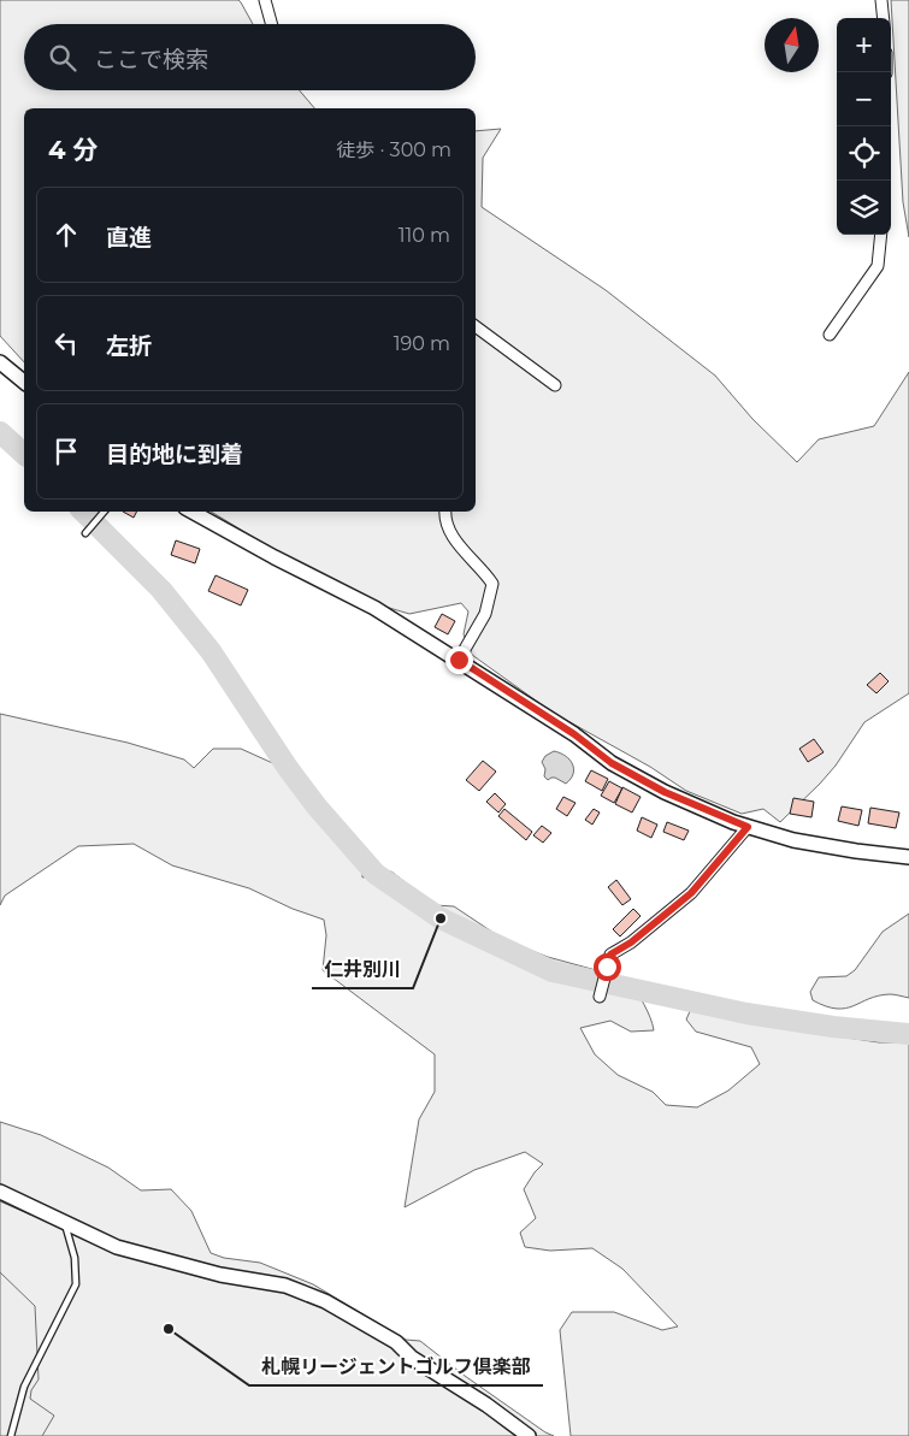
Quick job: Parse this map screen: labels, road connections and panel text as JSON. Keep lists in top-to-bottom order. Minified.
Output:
{"places":["仁井別川","札幌リージェントゴルフ倶楽部"],"north":"top","page":{"map_buttons":["+","−"],"search":"ここで検索","heading":["4 分","徒歩 · 300 m"],"list":[["直進","110 m"],["左折","190 m"],"目的地に到着"]}}
